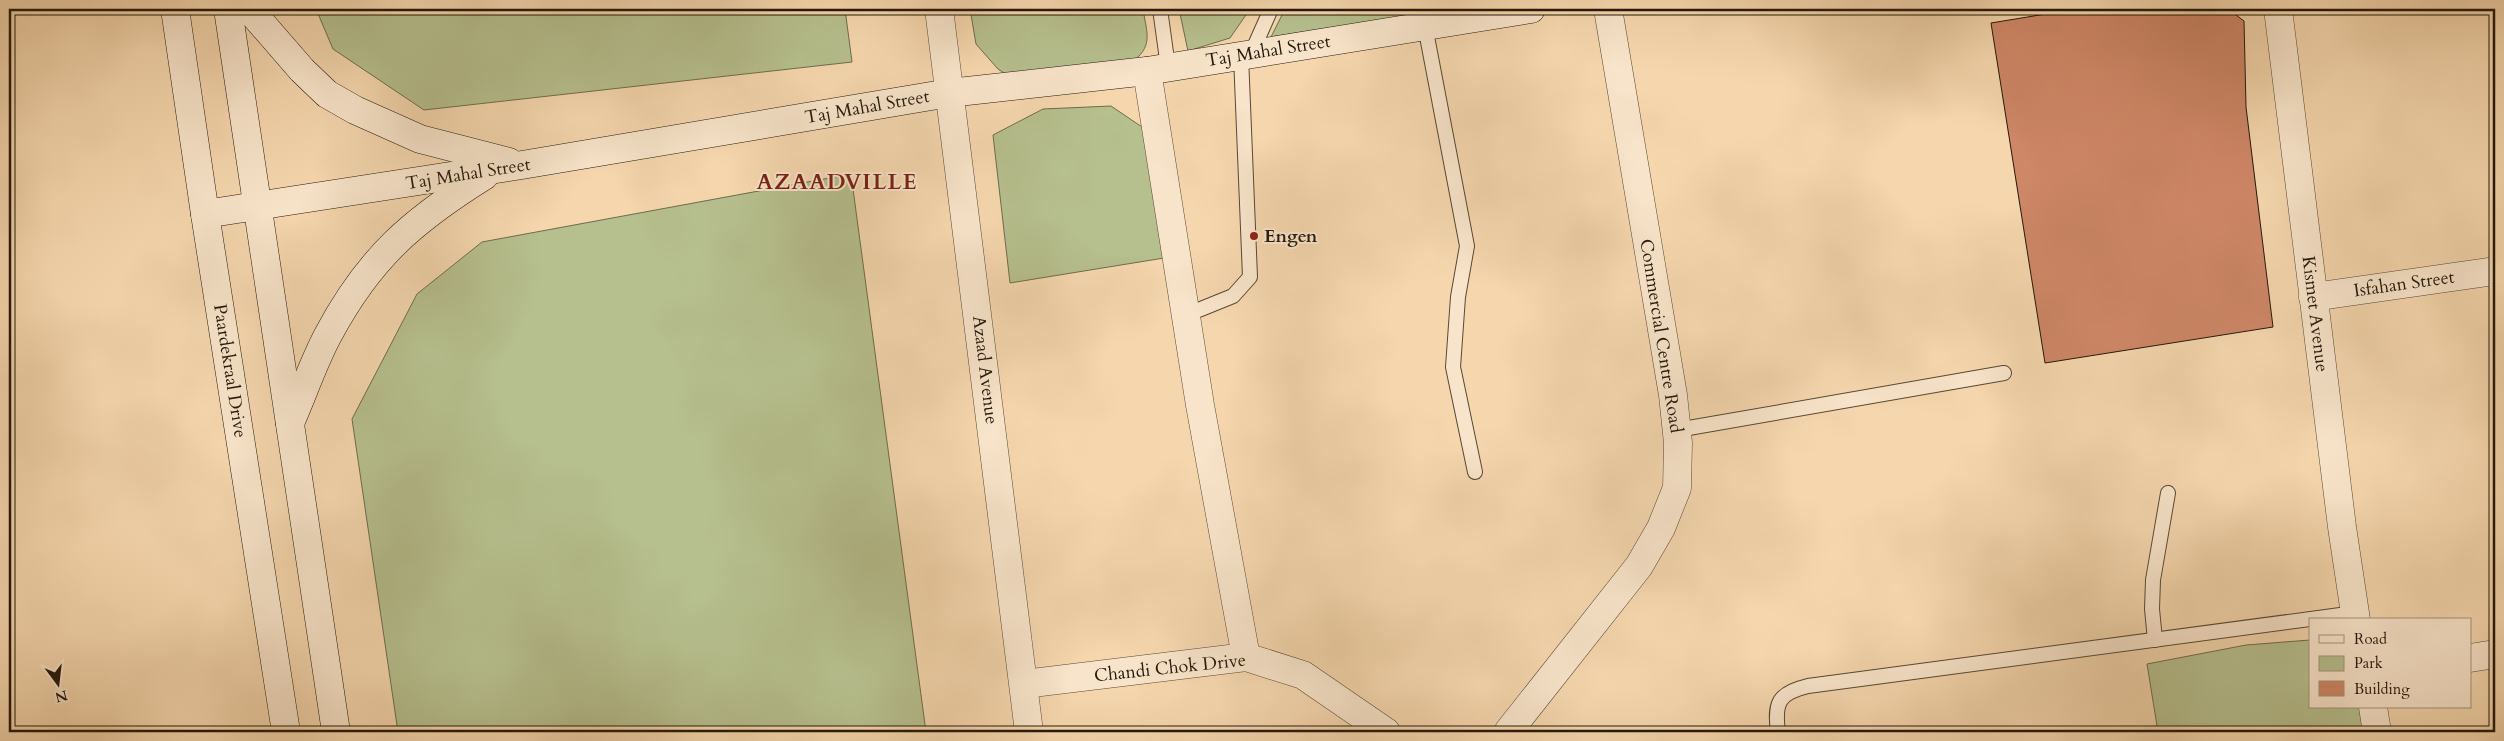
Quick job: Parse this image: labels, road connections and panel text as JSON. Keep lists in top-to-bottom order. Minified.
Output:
{"streets":{"street":["Taj Mahal Street","Isfahan Street","Kismet Avenue","Commercial Centre Road","Azaad Avenue","Paardekraal Drive","Chandi Chok Drive"]},"crossings":[["Taj Mahal Street","Azaad Avenue"],["Taj Mahal Street","Paardekraal Drive"],["Isfahan Street","Kismet Avenue"],["Azaad Avenue","Chandi Chok Drive"]],"districts":["AZAADVILLE"],"places":["Engen"],"legend":["Road","Park","Building"],"north":"bottom"}
